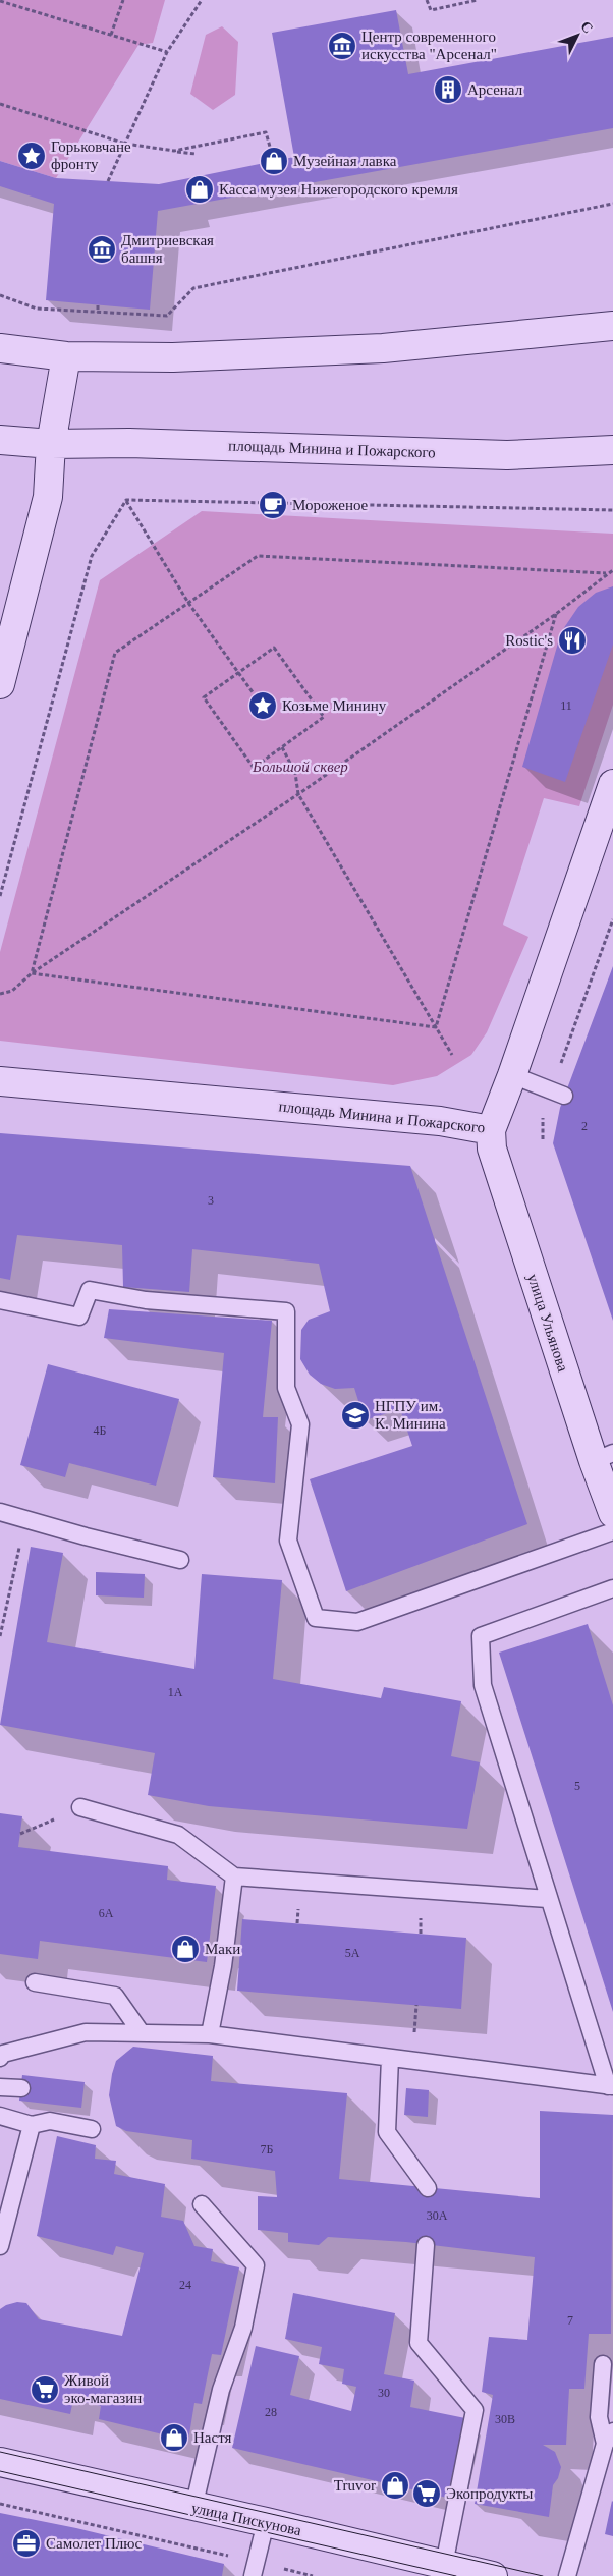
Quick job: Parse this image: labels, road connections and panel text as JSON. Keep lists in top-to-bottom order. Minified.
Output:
{"streets":{"street":["площадь Минина и Пожарского","улица Ульянова","улица Пискунова"]},"crossings":[["площадь Минина и Пожарского","улица Ульянова"]],"parks":["Большой сквер"],"places":{"museum":["Центр современного искусства \"Арсенал\"","Дмитриевская башня"],"building":["Арсенал"],"place":["Горьковчане фронту","Козьме Минину"],"shop":["Музейная лавка","Касса музея Нижегородского кремля","Маки","Настя","Truvor"],"cafe":["Мороженое"],"restaurant":["Rostic's"],"school or university":["НГПУ им. К. Минина"],"supermarket":["Живой эко-магазин","Экопродукты"],"office":["Самолет Плюс"]},"house_numbers":["11","2","3","4Б","1А","5","6А","5А","7Б","30А","24","7","30","28","30В"],"north":"top right"}
